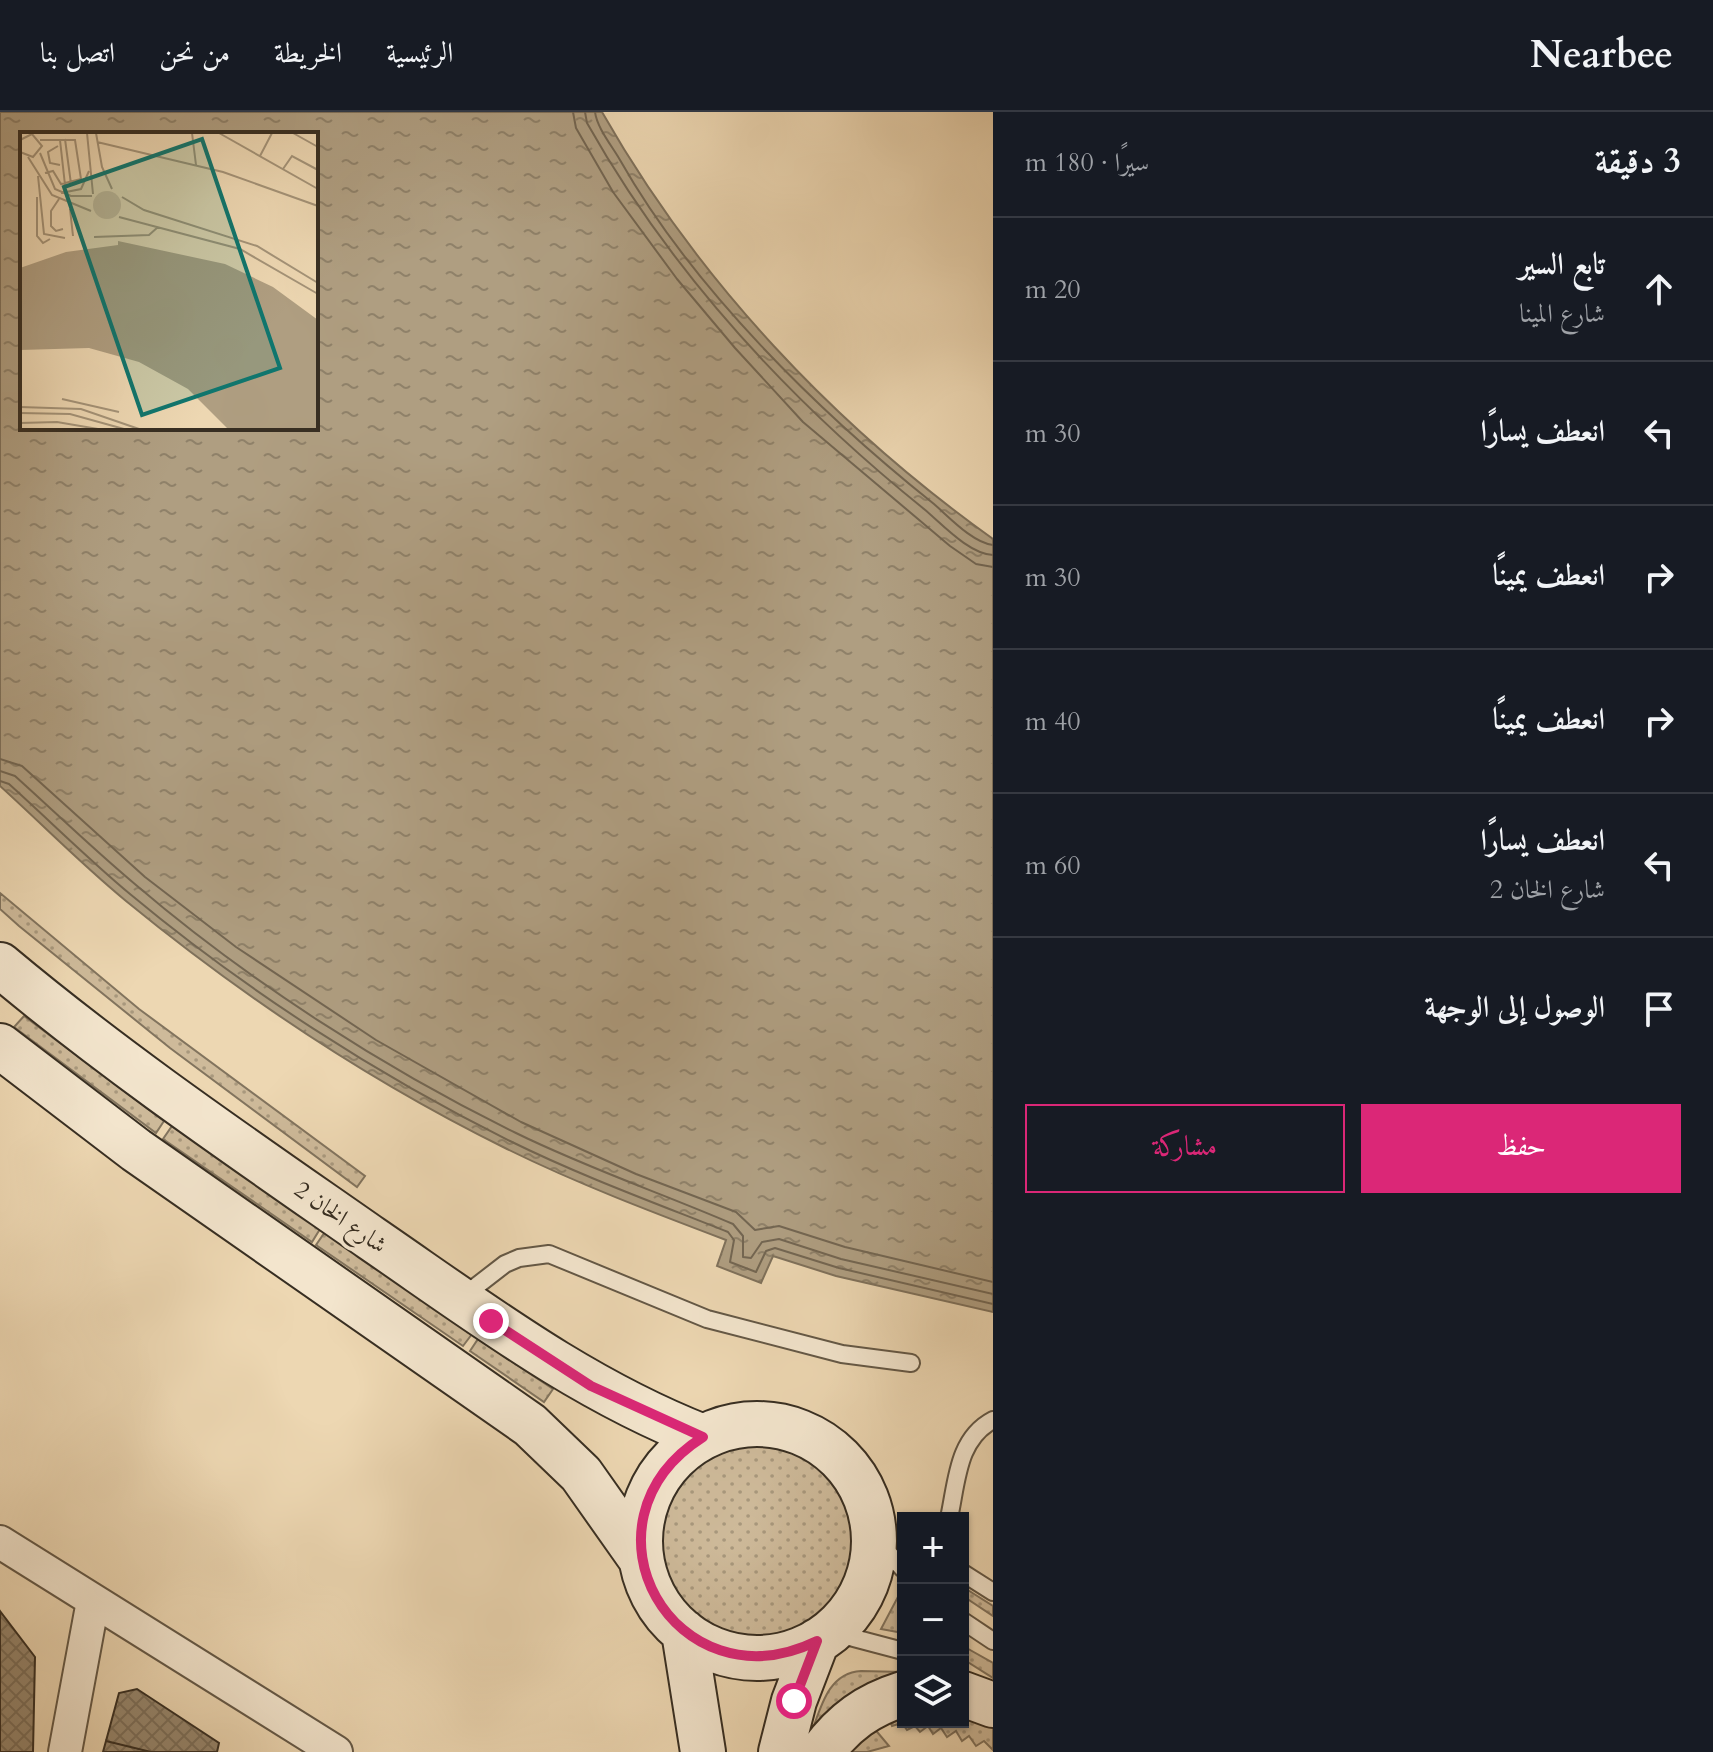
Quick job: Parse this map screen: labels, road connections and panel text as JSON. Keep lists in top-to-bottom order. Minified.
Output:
{"streets":{"main road":["شارع الخان 2"]},"page":{"header":"Nearbee","nav":["الرئيسية","الخريطة","من نحن","اتصل بنا"],"heading":["3 دقيقة","سيرًا · 180 m"],"list":[["تابع السير","شارع المينا","20 m"],["انعطف يسارًا","30 m"],["انعطف يمينًا","30 m"],["انعطف يمينًا","40 m"],["انعطف يسارًا","شارع الخان 2","60 m"],"الوصول إلى الوجهة"],"buttons":["حفظ","مشاركة"],"map_buttons":["+","−"]}}
